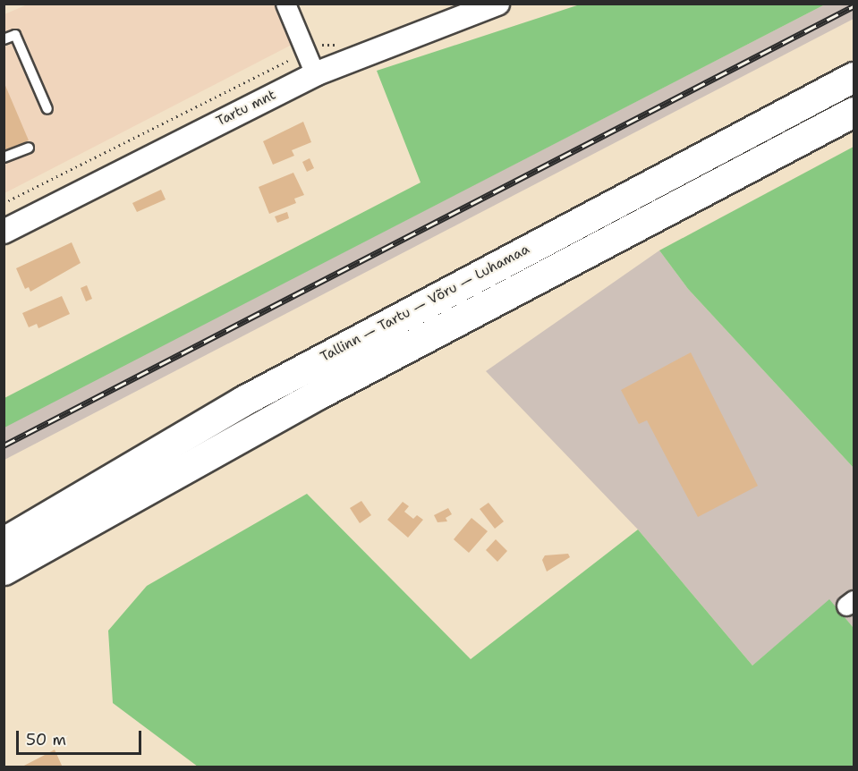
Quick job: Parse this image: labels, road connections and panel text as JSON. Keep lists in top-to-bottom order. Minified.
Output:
{"streets":{"highway":["Tallinn — Tartu — Võru — Luhamaa"],"street":["Tartu mnt"]},"scale_bar":"50 m"}
